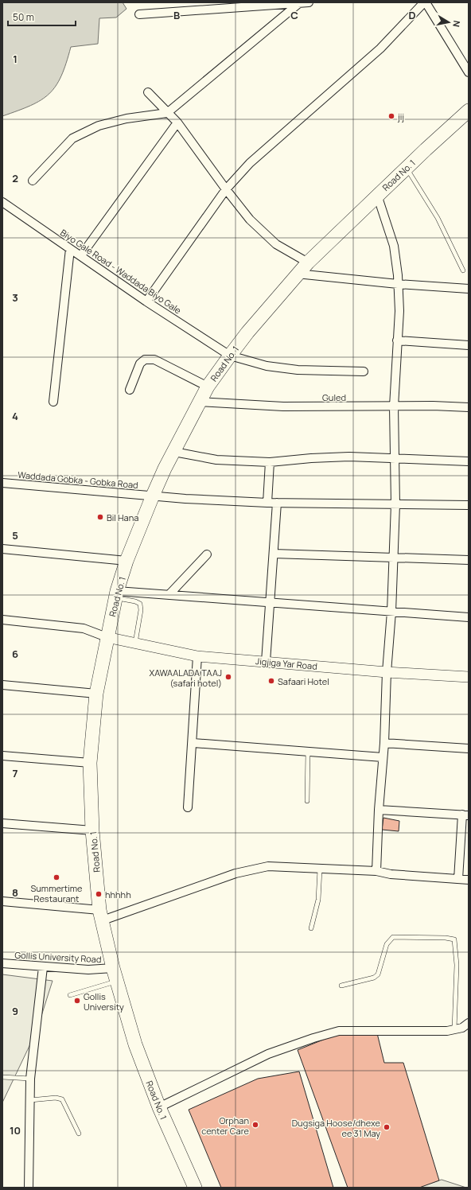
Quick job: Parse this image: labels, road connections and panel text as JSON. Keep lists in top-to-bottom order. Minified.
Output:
{"streets":{"highway":["Road No. 1"],"street":["Biyo Gale Road - Waddada Biyo Gale","Guled","Waddada Gobka - Gobka Road","Jigjiga Yar Road","Gollis University Road"]},"crossings":[["Road No. 1","Biyo Gale Road - Waddada Biyo Gale"],["Road No. 1","Guled"],["Road No. 1","Waddada Gobka - Gobka Road"],["Road No. 1","Jigjiga Yar Road"],["Road No. 1","Gollis University Road"]],"places":["jij","Bil Hana","XAWAALADA TAAJ (safari hotel)","Safaari Hotel","Summertime Restaurant","hhhhh","Gollis University","Orphan center Care","Dugsiga Hoose/dhexe ee 31 May"],"scale_bar":"50 m","north":"right","grid":{"columns":["B","C","D"],"rows":["1","2","3","4","5","6","7","8","9","10"]}}
